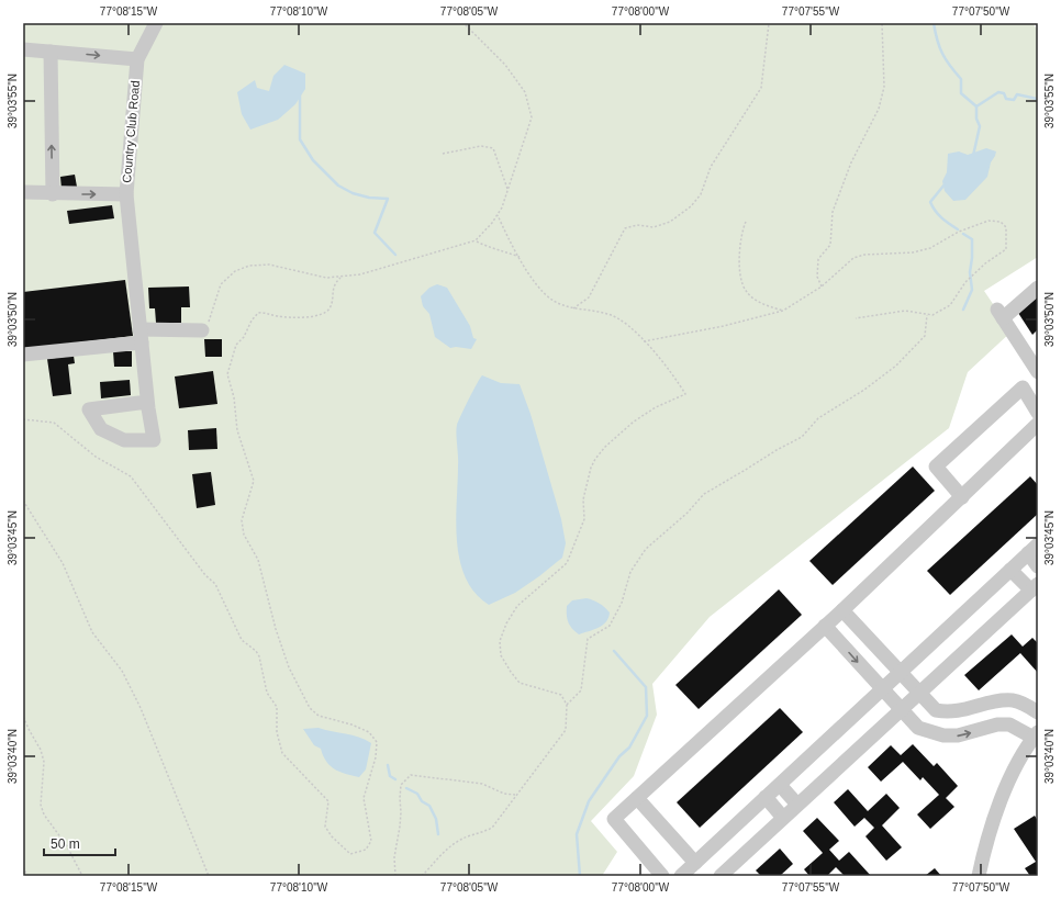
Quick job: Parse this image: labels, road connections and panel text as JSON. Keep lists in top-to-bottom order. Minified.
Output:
{"streets":{"street":["Country Club Road"]},"scale_bar":"50 m","coordinates":["77°08'15\"W","77°08'10\"W","77°08'05\"W","77°08'00\"W","77°07'55\"W","77°07'50\"W","39°03'55\"N","39°03'50\"N","39°03'45\"N","39°03'40\"N"]}
